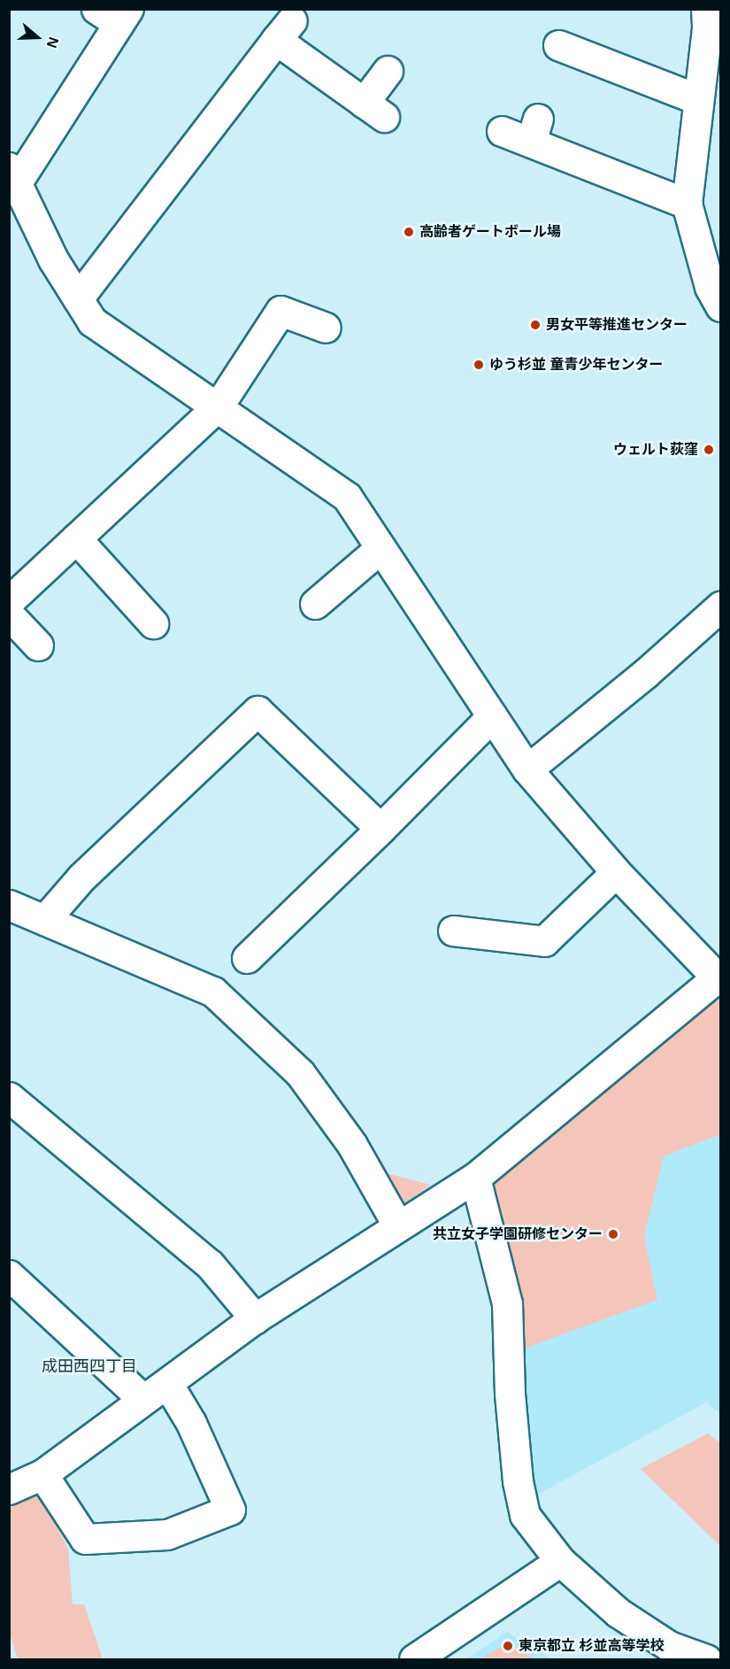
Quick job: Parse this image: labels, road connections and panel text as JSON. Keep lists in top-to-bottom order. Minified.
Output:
{"districts":["成田西四丁目"],"places":["高齢者ゲートボール場","男女平等推進センター","ゆう杉並 童青少年センター","ウェルト荻窪","共立女子学園研修センター","東京都立 杉並高等学校"],"north":"right"}
